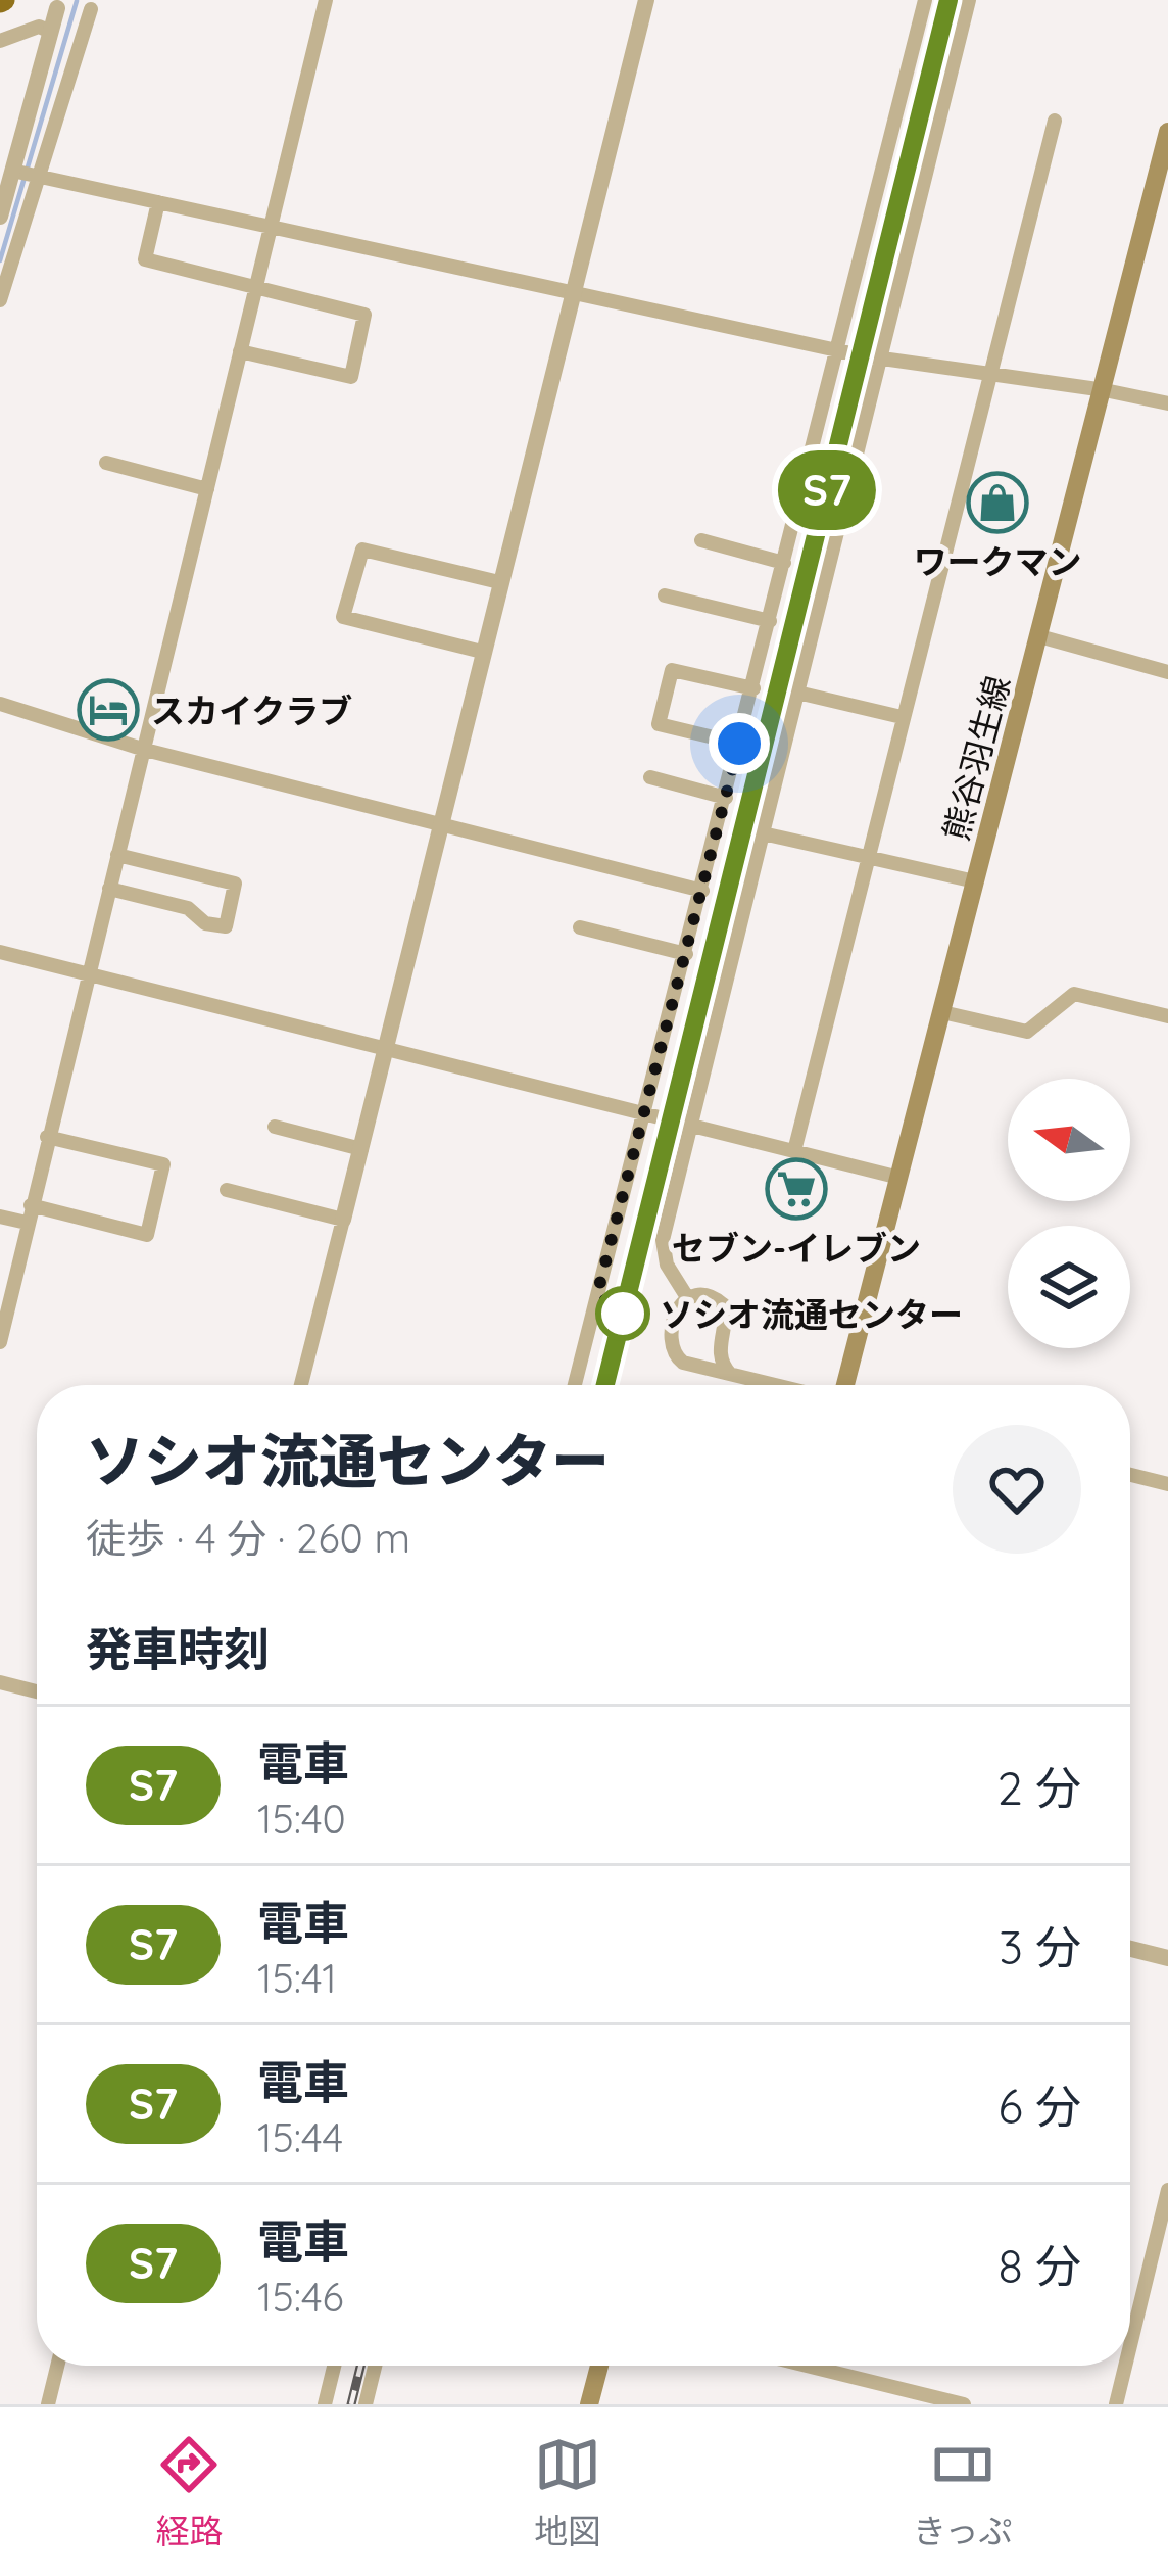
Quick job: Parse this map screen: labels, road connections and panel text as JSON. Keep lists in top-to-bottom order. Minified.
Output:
{"streets":{"main road":["熊谷羽生線"]},"places":{"shop":["ワークマン"],"hotel":["スカイクラブ"],"supermarket":["セブン-イレブン"],"other":["ソシオ流通センター"]},"north":"left","page":{"on_map":"S7","heading":[["ソシオ流通センター","徒歩 · 4 分 · 260 m"],"発車時刻"],"list":[{"mark":"S7","name":"電車","note":"15:40","value":"2 分"},{"mark":"S7","name":"電車","note":"15:41","value":"3 分"},{"mark":"S7","name":"電車","note":"15:44","value":"6 分"},{"mark":"S7","name":"電車","note":"15:46","value":"8 分"}],"tabs":["経路","地図","きっぷ"]}}
